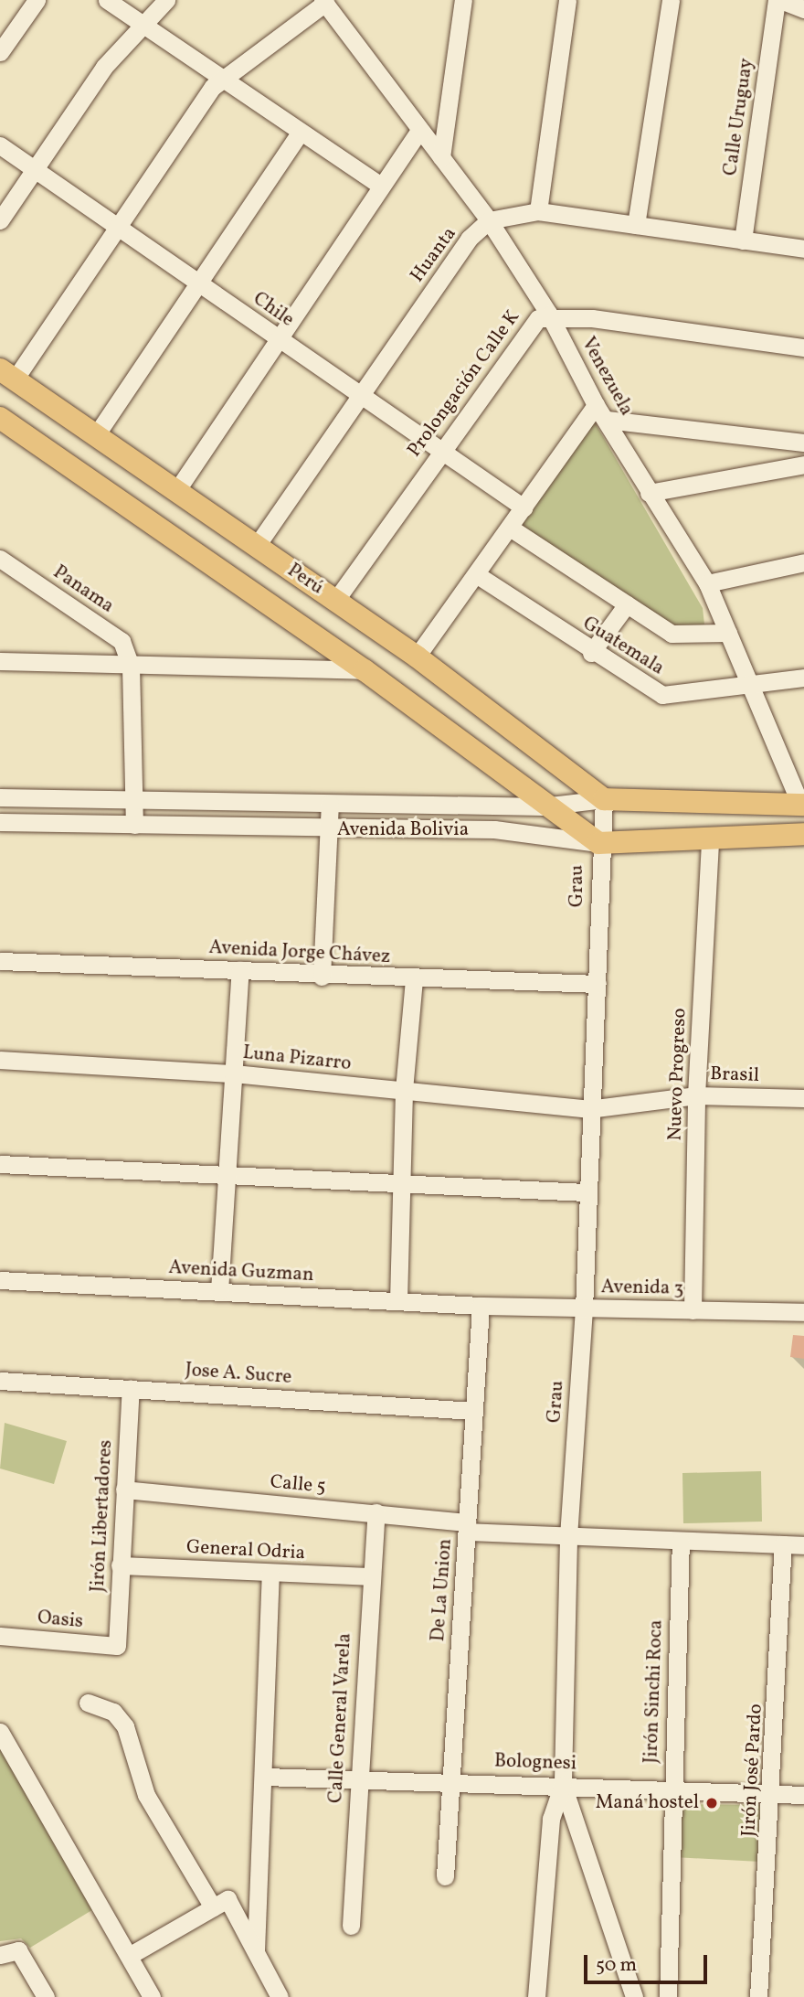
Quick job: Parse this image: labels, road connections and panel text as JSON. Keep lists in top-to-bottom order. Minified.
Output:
{"streets":{"main road":["Perú","Avenida Bolivia"],"street":["Calle Uruguay","Huanta","Chile","Venezuela","Prolongación Calle K","Panama","Guatemala","Grau","Avenida Jorge Chávez","Luna Pizarro","Nuevo Progreso","Brasil","Avenida Guzman","Avenida 3","Jose A. Sucre","Calle 5","Jirón Libertadores","General Odria","De La Union","Oasis","Jirón Sinchi Roca","Calle General Varela","Bolognesi","Jirón José Pardo"]},"crossings":[["Huanta","Chile"],["Huanta","Venezuela"],["Huanta","Perú"],["Chile","Prolongación Calle K"],["Venezuela","Prolongación Calle K"],["Venezuela","Guatemala"],["Venezuela","Avenida Bolivia"],["Prolongación Calle K","Perú"],["Perú","Avenida Bolivia"],["Perú","Grau"],["Avenida Bolivia","Grau"],["Avenida Bolivia","Nuevo Progreso"],["Grau","Avenida Jorge Chávez"],["Grau","Luna Pizarro"],["Grau","Brasil"],["Grau","Avenida 3"],["Grau","Calle 5"],["Grau","Bolognesi"],["Luna Pizarro","Brasil"],["Nuevo Progreso","Brasil"],["Nuevo Progreso","Avenida 3"],["Avenida Guzman","Avenida 3"],["Avenida Guzman","De La Union"],["Avenida 3","De La Union"],["Jose A. Sucre","Jirón Libertadores"],["Jose A. Sucre","De La Union"],["Calle 5","Jirón Libertadores"],["Calle 5","De La Union"],["Calle 5","Jirón Sinchi Roca"],["Calle 5","Calle General Varela"],["Calle 5","Jirón José Pardo"],["Jirón Libertadores","General Odria"],["Jirón Libertadores","Oasis"],["General Odria","Calle General Varela"],["De La Union","Bolognesi"],["Jirón Sinchi Roca","Bolognesi"],["Calle General Varela","Bolognesi"],["Bolognesi","Jirón José Pardo"]],"places":["Maná hostel"],"scale_bar":"50 m"}
